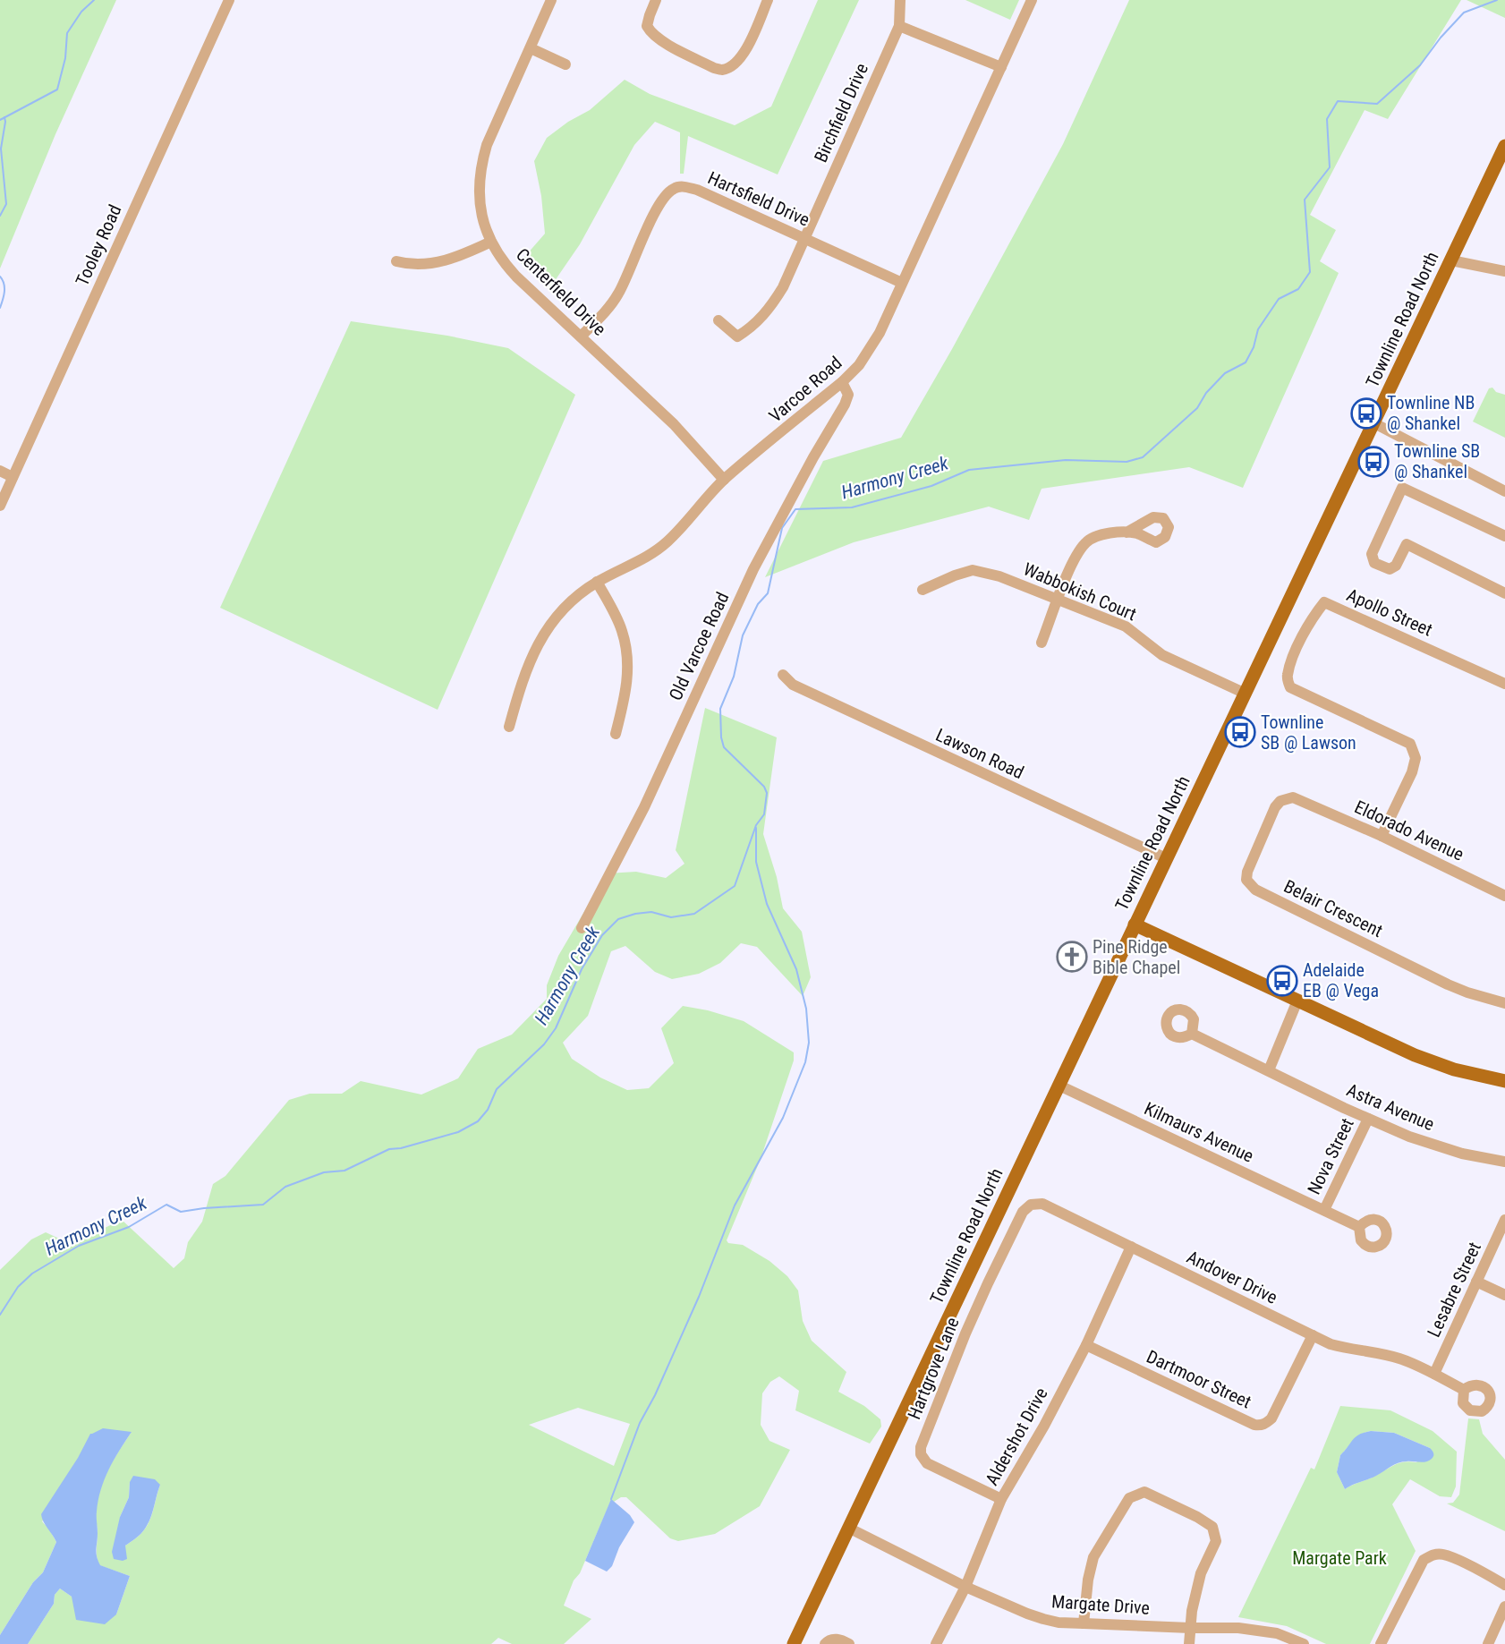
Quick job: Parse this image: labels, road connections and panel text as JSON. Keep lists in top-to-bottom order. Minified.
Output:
{"streets":{"main road":["Townline Road North"],"street":["Birchfield Drive","Hartsfield Drive","Tooley Road","Centerfield Drive","Varcoe Road","Wabbokish Court","Apollo Street","Old Varcoe Road","Lawson Road","Eldorado Avenue","Belair Crescent","Astra Avenue","Kilmaurs Avenue","Nova Street","Andover Drive","Lesabre Street","Hartgrove Lane","Dartmoor Street","Aldershot Drive","Margate Drive"]},"crossings":[["Birchfield Drive","Hartsfield Drive"],["Hartsfield Drive","Centerfield Drive"],["Hartsfield Drive","Varcoe Road"],["Centerfield Drive","Varcoe Road"],["Townline Road North","Wabbokish Court"],["Townline Road North","Lawson Road"],["Townline Road North","Kilmaurs Avenue"],["Townline Road North","Margate Drive"],["Varcoe Road","Old Varcoe Road"],["Apollo Street","Eldorado Avenue"],["Eldorado Avenue","Belair Crescent"],["Astra Avenue","Nova Street"],["Kilmaurs Avenue","Nova Street"],["Andover Drive","Lesabre Street"],["Andover Drive","Hartgrove Lane"],["Andover Drive","Dartmoor Street"],["Andover Drive","Aldershot Drive"],["Hartgrove Lane","Aldershot Drive"],["Dartmoor Street","Aldershot Drive"],["Aldershot Drive","Margate Drive"]],"water":["Harmony Creek"],"parks":["Margate Park"],"places":{"bus stop":["Townline NB @ Shankel","Townline SB @ Shankel","Townline SB @ Lawson","Adelaide EB @ Vega"],"church":["Pine Ridge Bible Chapel"]}}
